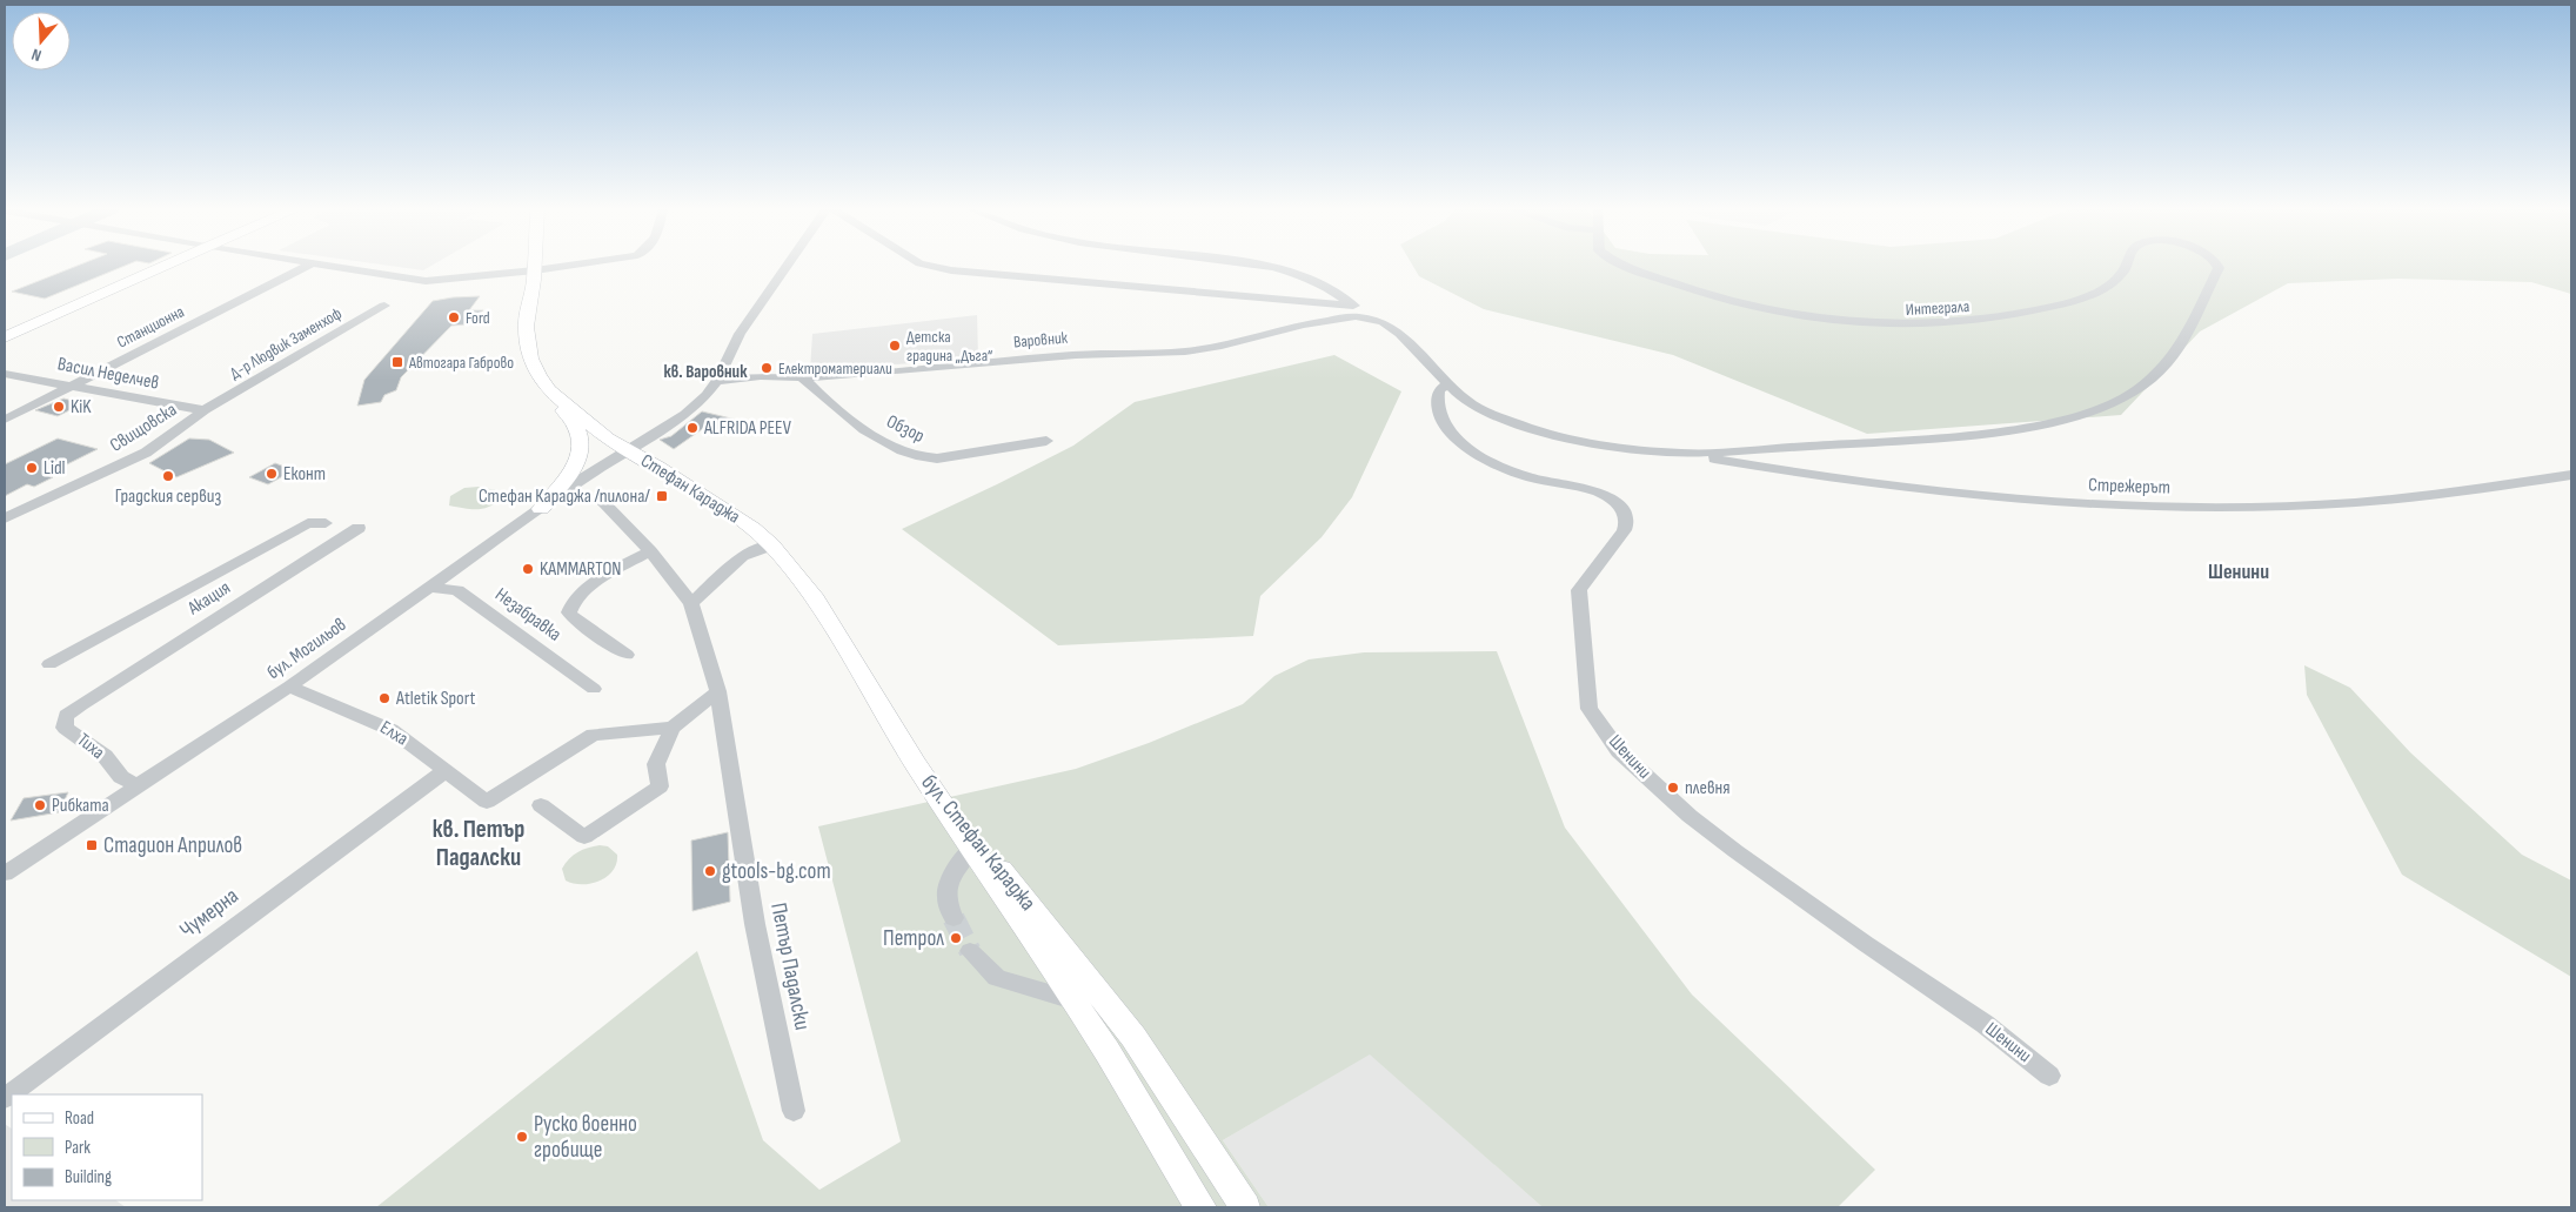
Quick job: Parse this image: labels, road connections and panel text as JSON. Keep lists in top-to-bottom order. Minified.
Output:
{"streets":{"main road":["Стефан Караджа","бул. Стефан Караджа"],"street":["Интеграла","Станционна","Варовник","Д-р Людвик Заменхоф","Васил Неделчев","Свищовска","Обзор","Стрежерът","Акация","Незабравка","бул. Могильов","Елха","Тиха","Шенини","Чумерна","Петър Падалски"]},"crossings":[["Интеграла","Стрежерът"],["Станционна","Васил Неделчев"],["Варовник","Обзор"],["Варовник","бул. Могильов"],["Д-р Людвик Заменхоф","Васил Неделчев"],["Д-р Людвик Заменхоф","Свищовска"],["Васил Неделчев","Свищовска"],["Стефан Караджа","бул. Могильов"],["Стефан Караджа","бул. Стефан Караджа"],["Акация","Тиха"],["Незабравка","бул. Могильов"],["бул. Могильов","Елха"],["бул. Могильов","Тиха"],["Елха","Чумерна"]],"districts":["кв. Варовник","Шенини","кв. Петър Падалски"],"places":{"other":["Ford","Детска градина „Дъга“","Електроматериали","KiK","ALFRIDA PEEV","Lidl","Еконт","Градския сервиз","KAMMARTON","Atletik Sport","плевня","Рибката","gtools-bg.com","Петрол","Руско военно гробище"],"transit":["Автогара Габрово","Стефан Караджа /пилона/","Стадион Априлов"]},"legend":["Road","Park","Building"],"north":"bottom"}
